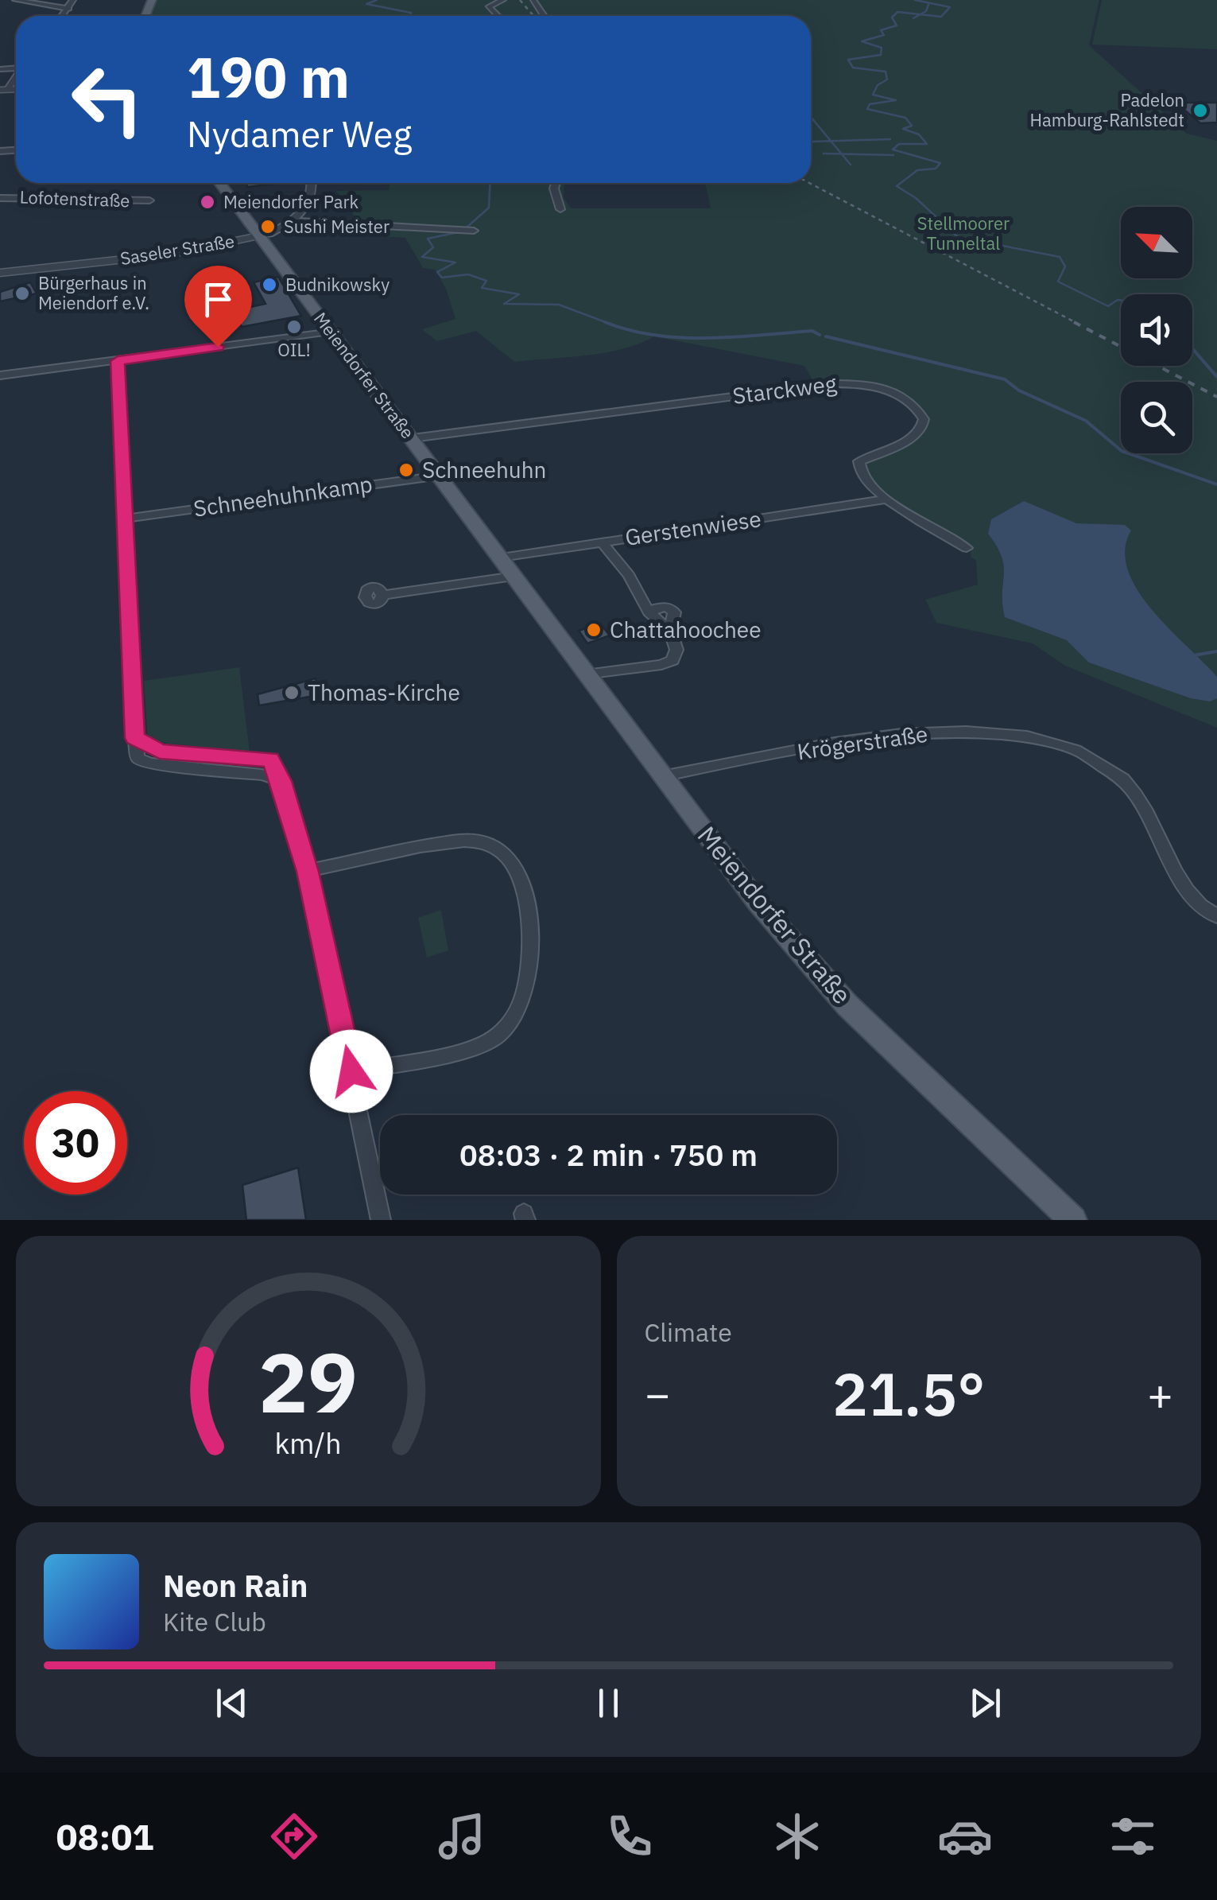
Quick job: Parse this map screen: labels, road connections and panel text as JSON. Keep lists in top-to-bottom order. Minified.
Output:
{"streets":{"main road":["Meiendorfer Straße"],"street":["Lofotenstraße","Saseler Straße","Starckweg","Schneehuhnkamp","Gerstenwiese","Krögerstraße"]},"crossings":[["Saseler Straße","Meiendorfer Straße"],["Meiendorfer Straße","Starckweg"],["Meiendorfer Straße","Schneehuhnkamp"],["Meiendorfer Straße","Gerstenwiese"],["Meiendorfer Straße","Krögerstraße"],["Starckweg","Gerstenwiese"]],"parks":["Stellmoorer Tunneltal"],"places":["Padelon Hamburg-Rahlstedt","Meiendorfer Park","Sushi Meister","Budnikowsky","Bürgerhaus in Meiendorf e.V.","OIL!","Schneehuhn","Chattahoochee","Thomas-Kirche"],"north":"top left","page":{"turn":["190 m","Nydamer Weg"],"limit":"30","trip":"08:03 · 2 min · 750 m","tile":"Climate","heat":["−","21.5°","+"],"song":["Neon Rain","Kite Club"],"tabs":"08:01","gauge":["29","km/h"]}}
